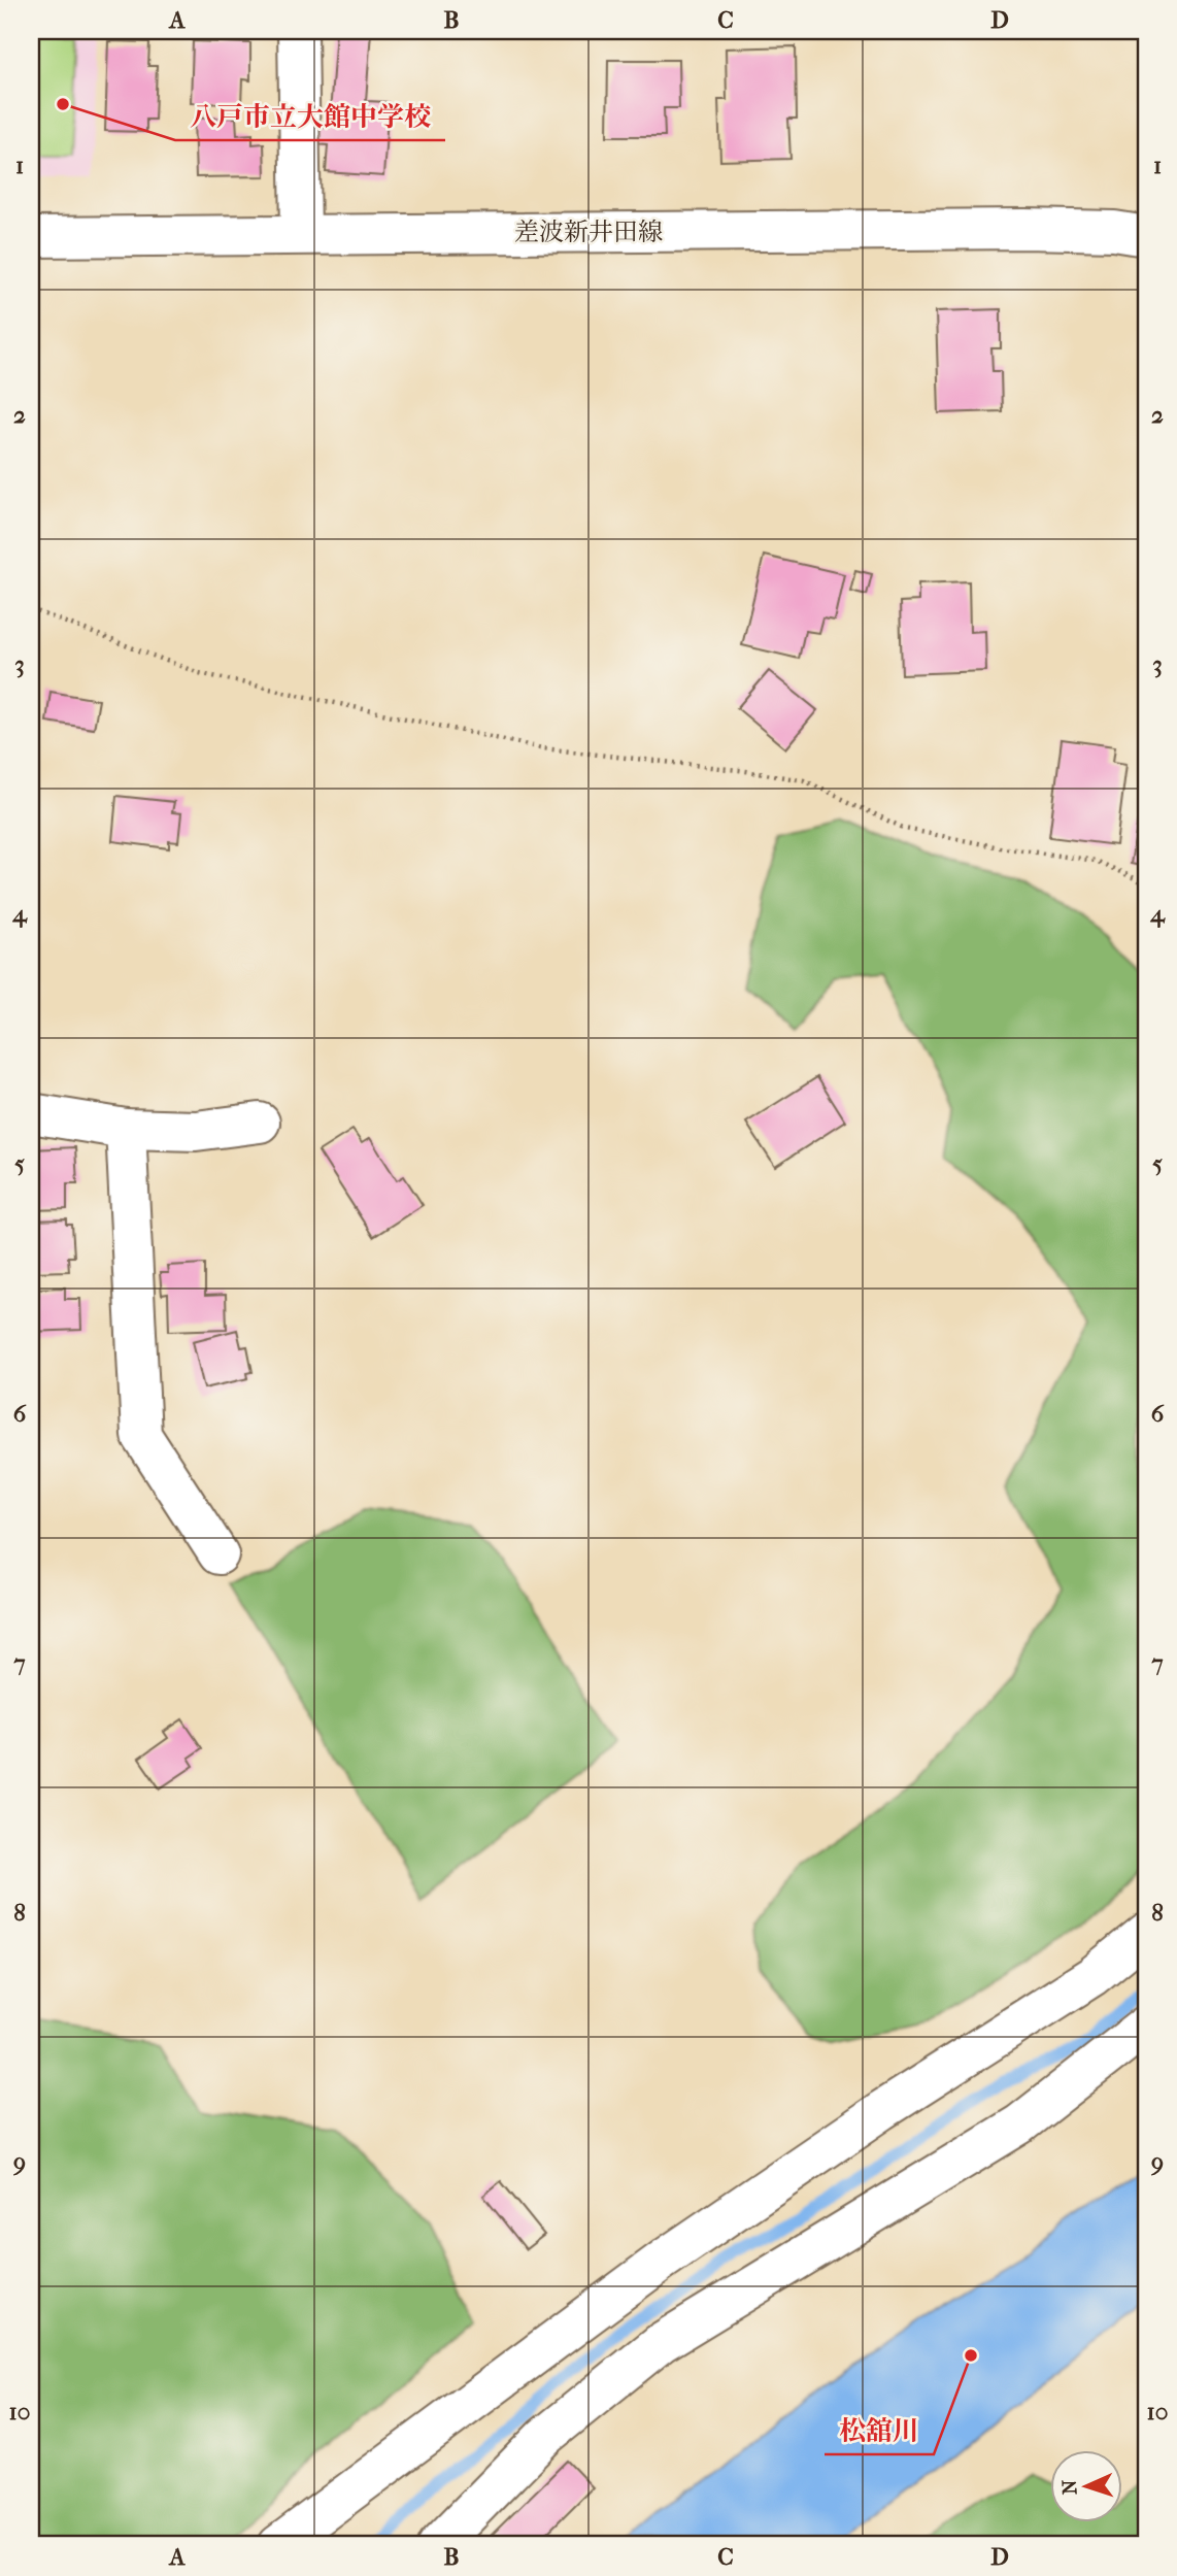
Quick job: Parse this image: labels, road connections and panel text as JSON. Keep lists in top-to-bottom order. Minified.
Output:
{"streets":{"street":["差波新井田線"]},"places":["八戸市立大館中学校","松舘川"],"north":"left","grid":{"columns":["A","B","C","D"],"rows":["1","2","3","4","5","6","7","8","9","10"]}}
